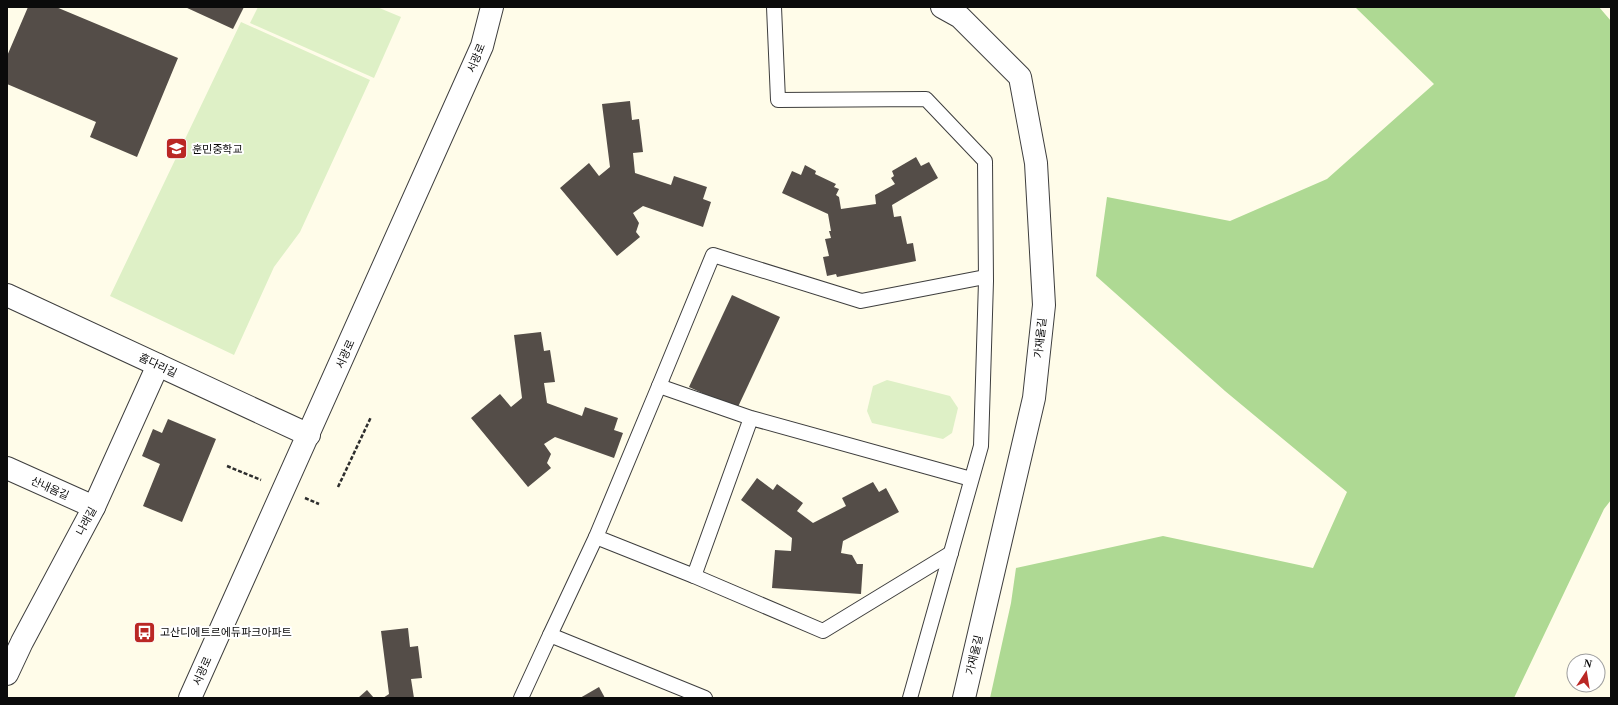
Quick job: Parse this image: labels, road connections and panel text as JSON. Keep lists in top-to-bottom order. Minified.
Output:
{"streets":{"street":["서광로","가재울길","홈다리길","산내음길","나래길"]},"crossings":[["서광로","홈다리길"],["홈다리길","나래길"],["산내음길","나래길"]],"places":{"school or university":["훈민중학교"],"bus stop":["고산디에트르에듀파크아파트"]},"north":"top"}
